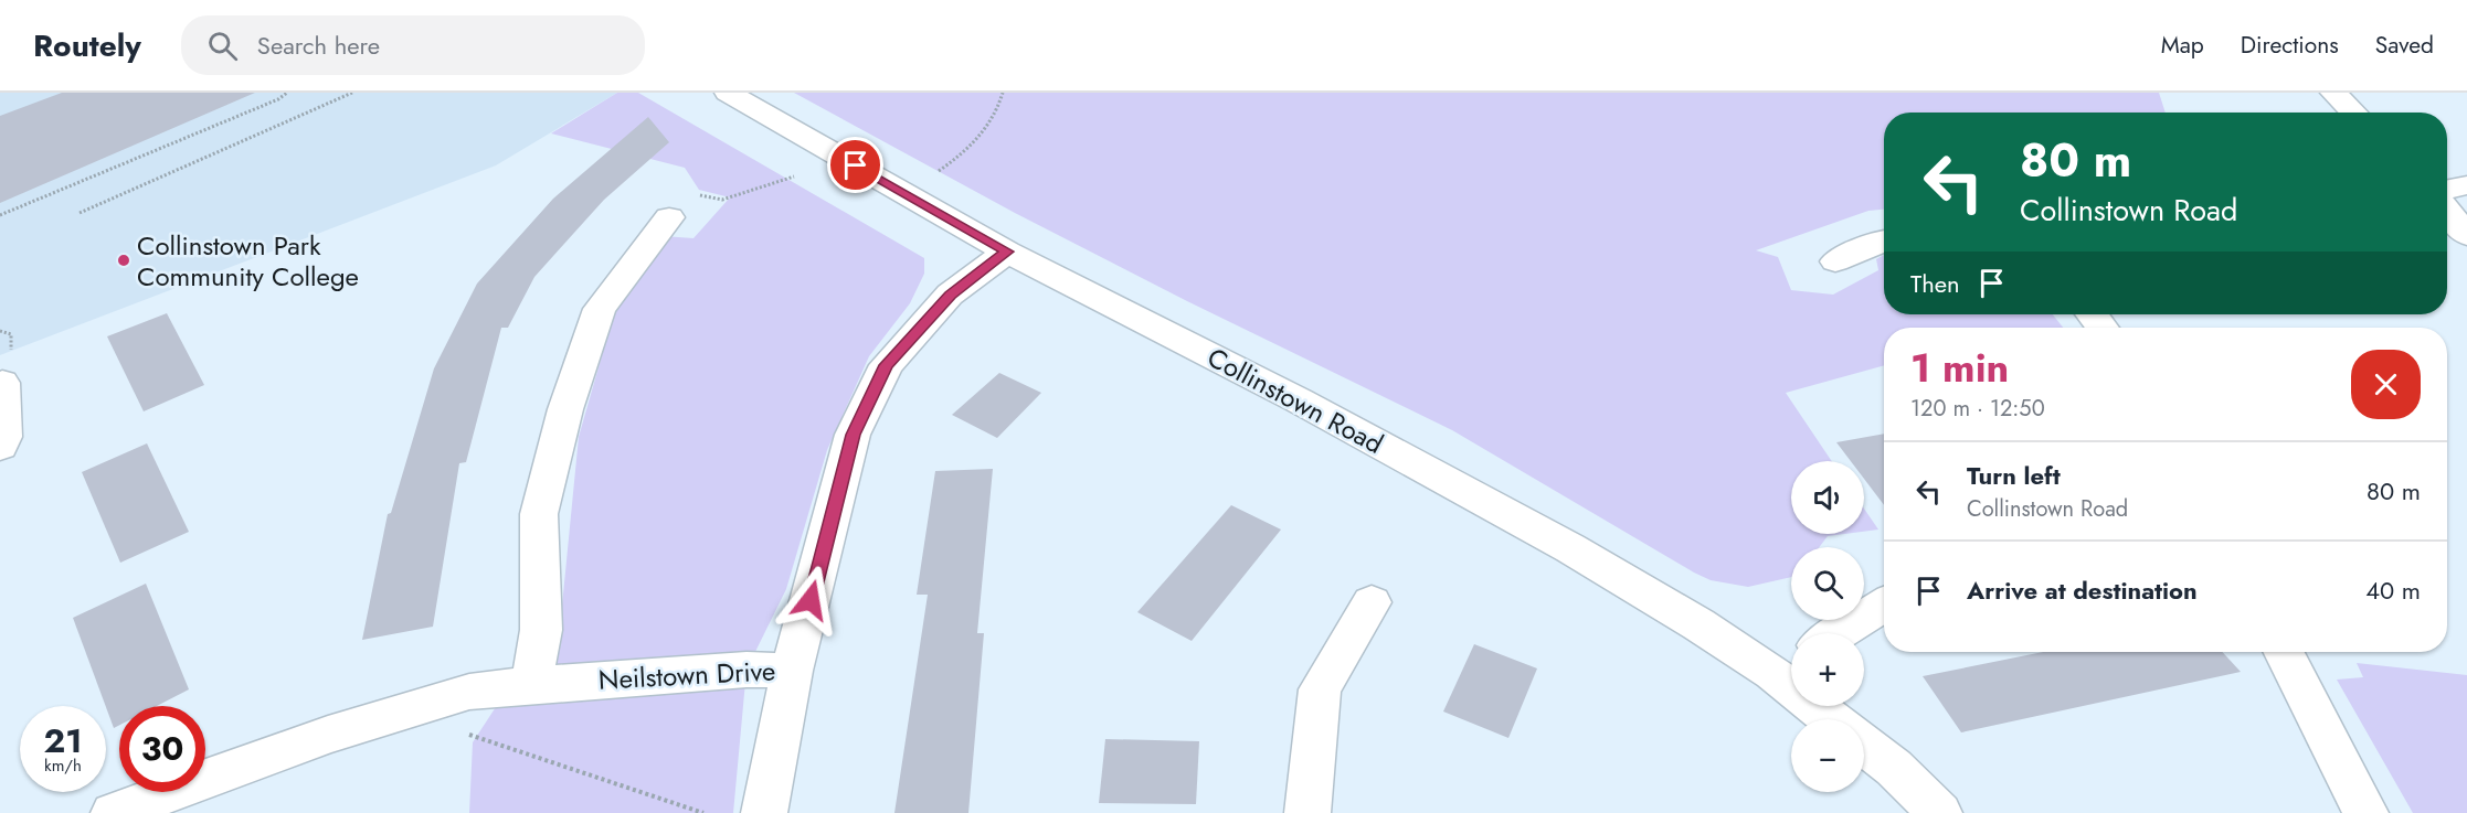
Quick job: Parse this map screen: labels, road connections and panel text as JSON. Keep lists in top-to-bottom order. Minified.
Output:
{"streets":{"street":["Collinstown Road","Neilstown Drive"]},"crossings":[["Collinstown Road","Neilstown Drive"]],"places":["Collinstown Park Community College"],"page":{"header":"Routely","search":"Search here","nav":["Map","Directions","Saved"],"turn":["80 m","Collinstown Road"],"then":"Then","heading":["1 min","120 m · 12:50"],"list":[{"name":"Turn left","note":"Collinstown Road","value":"80 m"},{"name":"Arrive at destination","value":"40 m"}],"map_buttons":["+","−"],"speed":"21 km/h","limit":"30"}}
